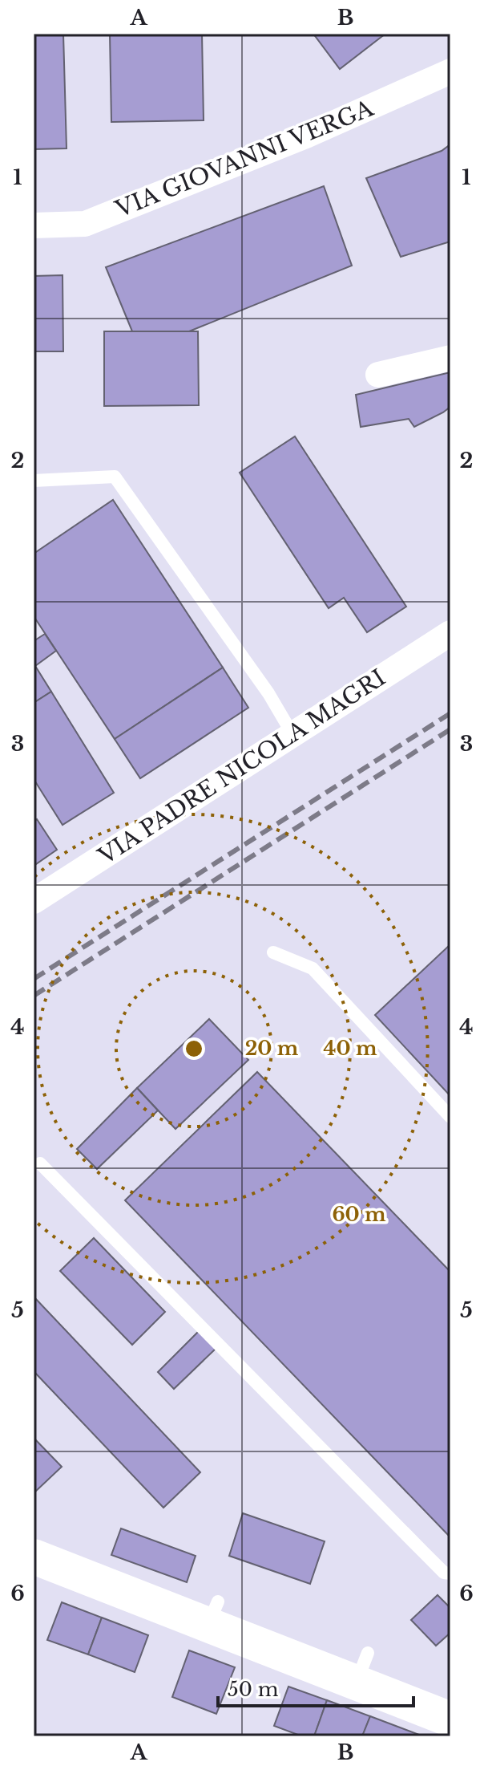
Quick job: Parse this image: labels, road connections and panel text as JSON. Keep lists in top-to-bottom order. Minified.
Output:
{"streets":{"street":["VIA GIOVANNI VERGA","VIA PADRE NICOLA MAGRI"]},"scale_bar":"50 m","grid":{"columns":["A","B"],"rows":["1","2","3","4","5","6"]},"rings":["20 m","40 m","60 m"]}
